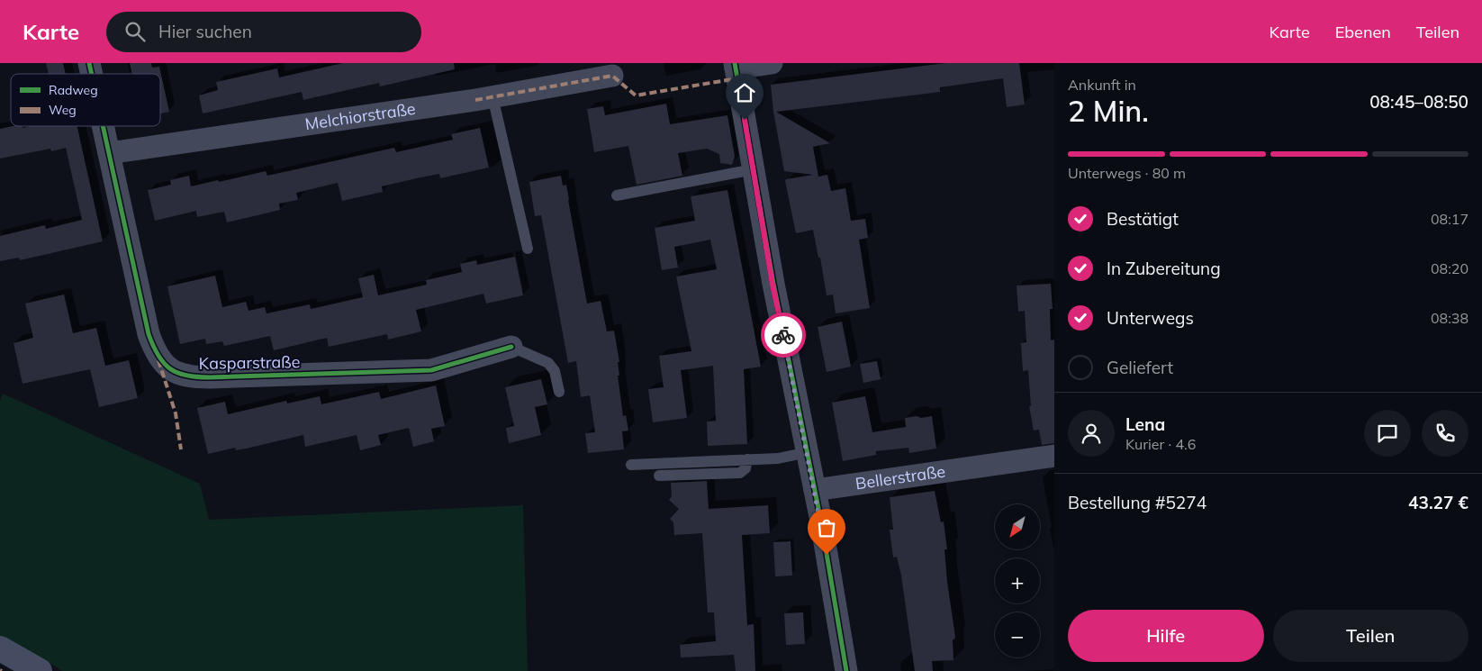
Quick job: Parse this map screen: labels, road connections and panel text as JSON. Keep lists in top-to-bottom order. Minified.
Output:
{"streets":{"street":["Melchiorstraße","Kasparstraße","Bellerstraße"]},"crossings":[["Melchiorstraße","Kasparstraße"]],"legend":["Radweg","Weg"],"north":"bottom left","page":{"header":"Karte","search":"Hier suchen","nav":["Karte","Ebenen","Teilen"],"heading":["2 Min.","Ankunft in","08:45–08:50"],"panel":["Lena","Kurier · 4.6","Bestellung #5274","43.27 €"],"bar":"Unterwegs · 80 m","list":[["Bestätigt","08:17"],["In Zubereitung","08:20"],["Unterwegs","08:38"],"Geliefert"],"map_buttons":["+","−"],"buttons":["Hilfe","Teilen"]}}
